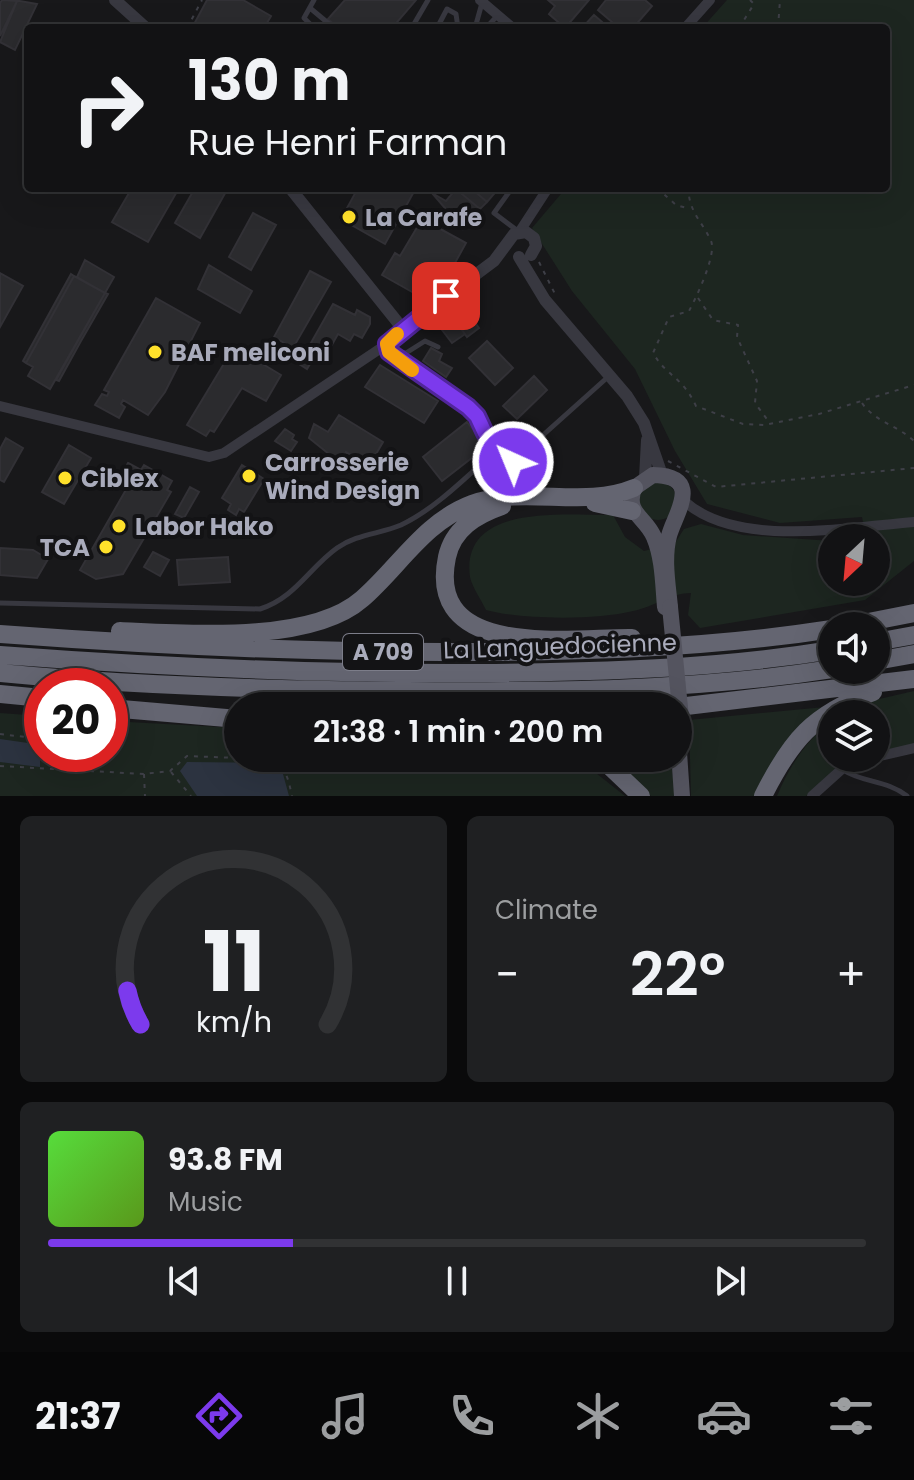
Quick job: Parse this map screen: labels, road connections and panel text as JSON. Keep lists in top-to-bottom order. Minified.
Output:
{"streets":{"highway":["La Languedocienne","A 709"]},"places":["La Carafe","BAF meliconi","Carrosserie Wind Design","Ciblex","Labor Hako","TCA"],"north":"bottom left","page":{"turn":["130 m","Rue Henri Farman"],"limit":"20","trip":"21:38 · 1 min · 200 m","tile":"Climate","heat":["−","22°","+"],"song":["93.8 FM","Music"],"tabs":"21:37","gauge":["11","km/h"]}}
